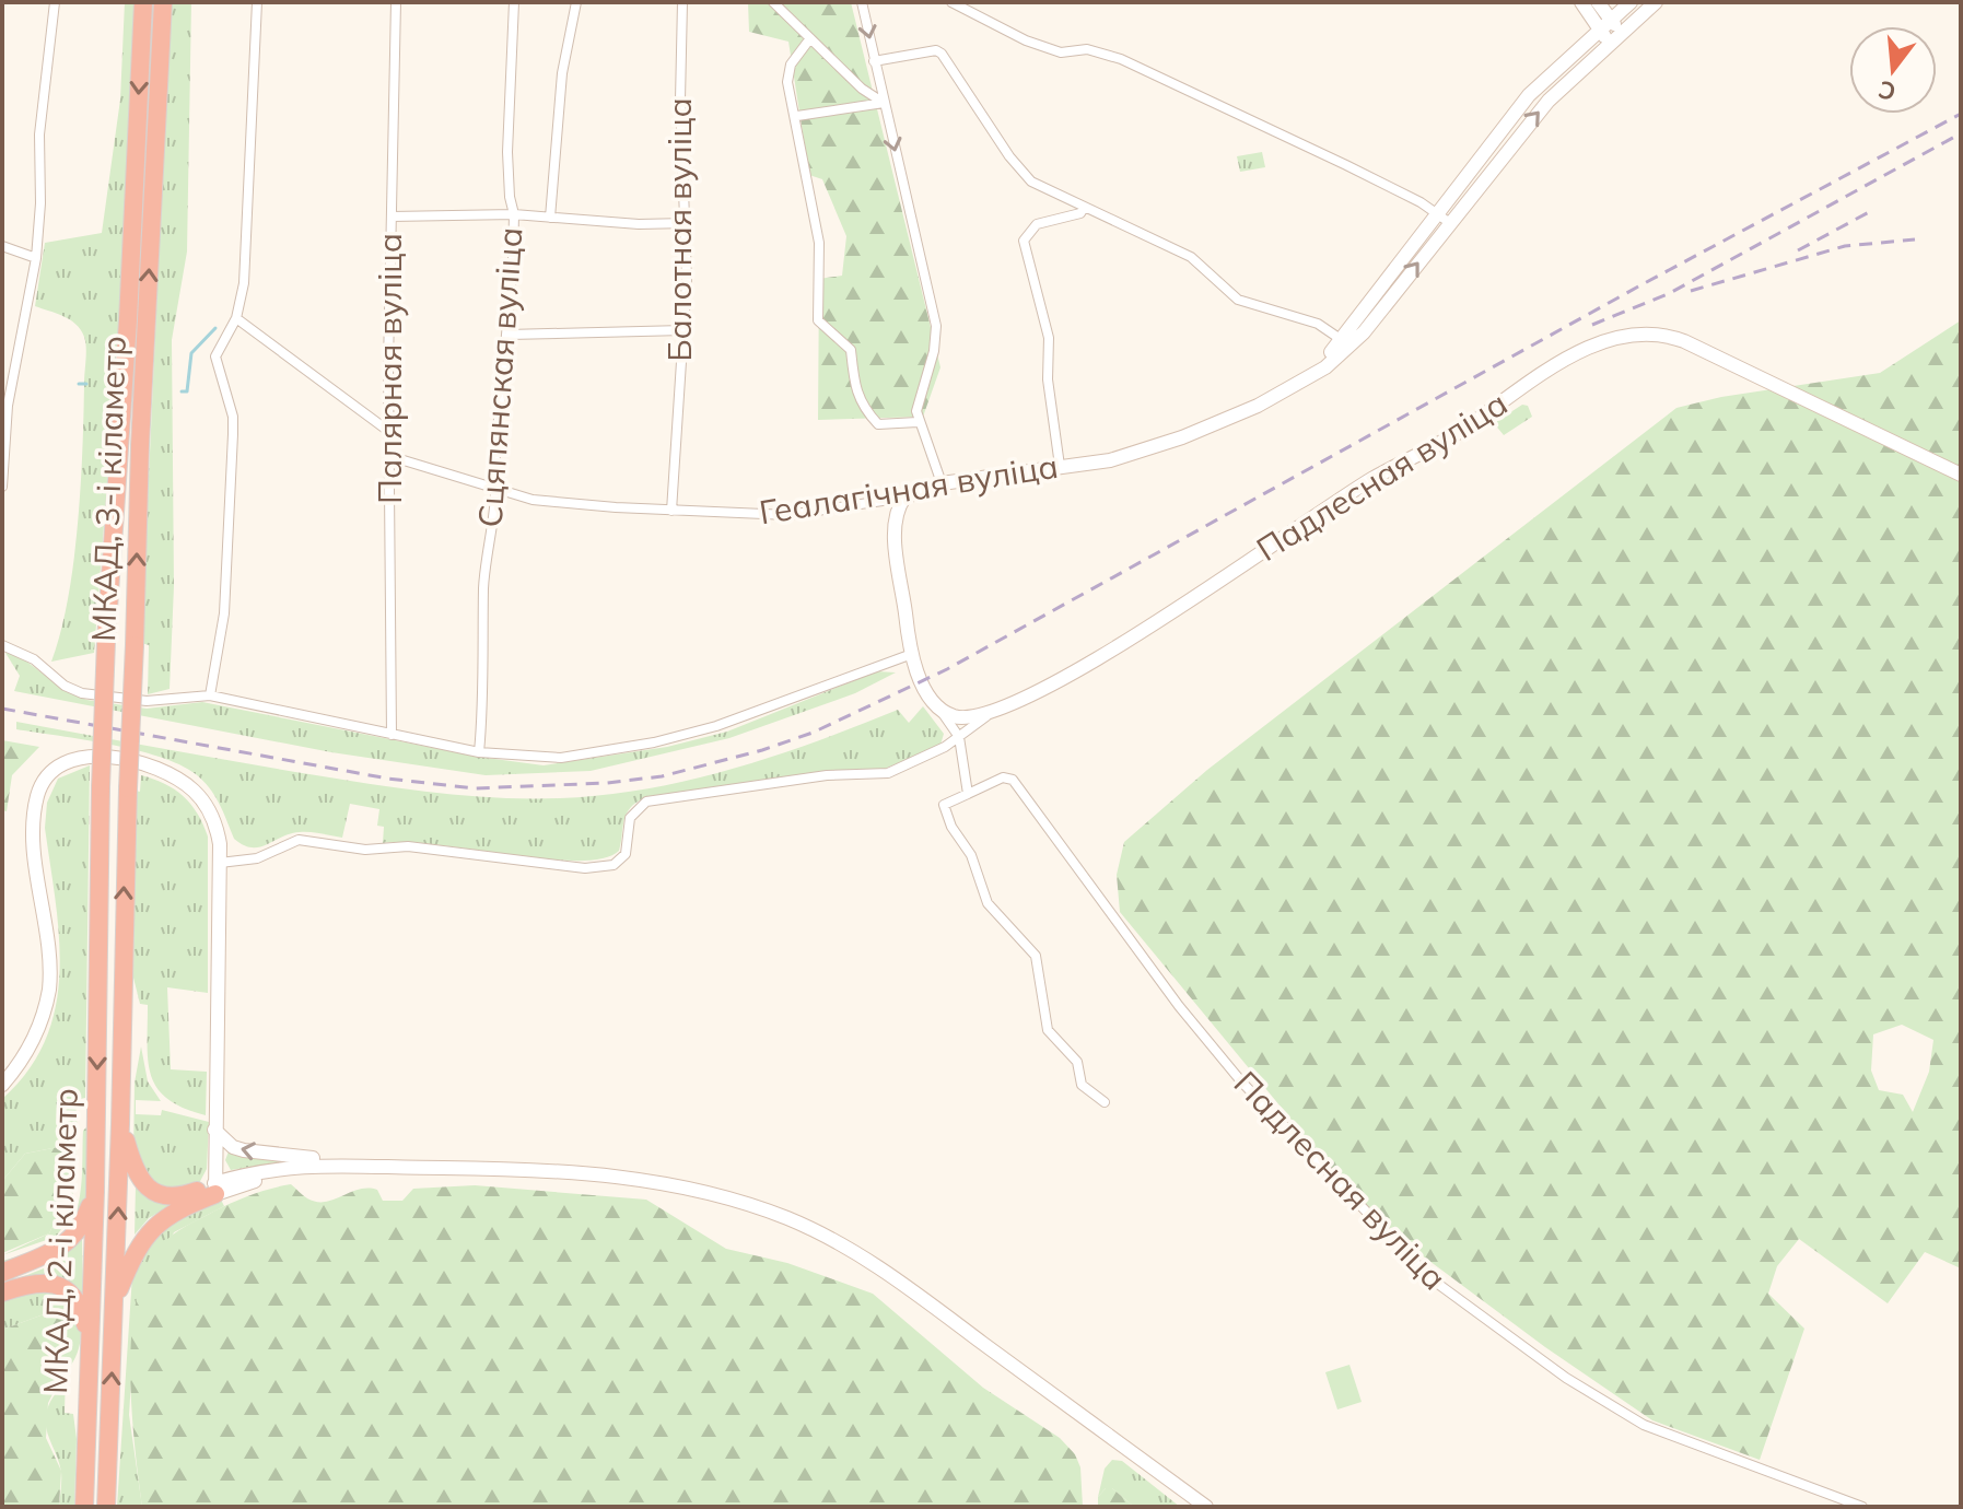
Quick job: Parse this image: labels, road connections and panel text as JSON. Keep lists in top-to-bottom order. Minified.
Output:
{"streets":{"highway":["МКАД, 3-і кіламетр","МКАД, 2-і кіламетр"],"street":["Балотная вуліца","Палярная вуліца","Сцяпянская вуліца","Падлесная вуліца","Геалагічная вуліца"]},"crossings":[["Балотная вуліца","Геалагічная вуліца"],["Палярная вуліца","Геалагічная вуліца"],["Сцяпянская вуліца","Геалагічная вуліца"],["МКАД, 3-і кіламетр","МКАД, 2-і кіламетр"]],"north":"bottom"}
